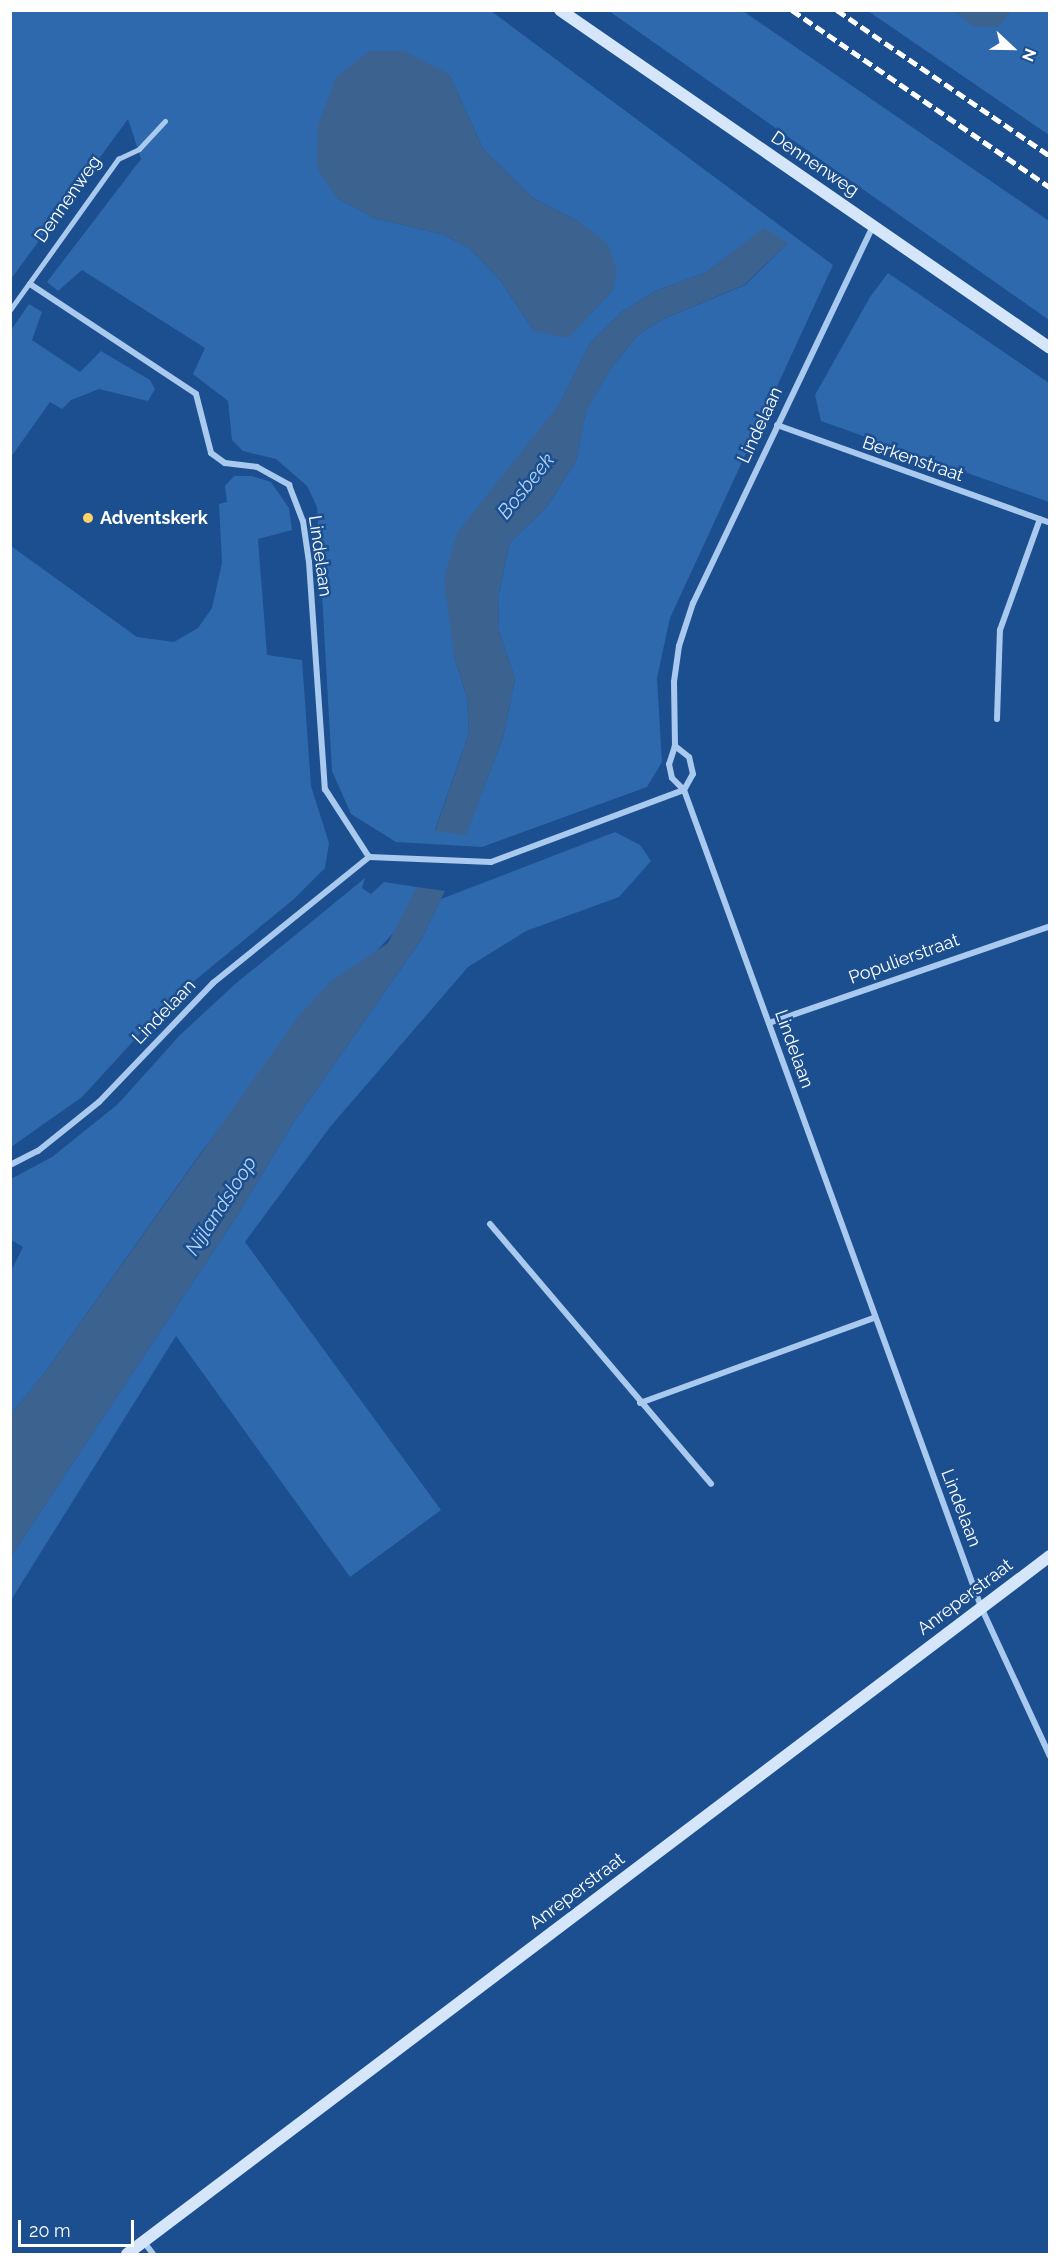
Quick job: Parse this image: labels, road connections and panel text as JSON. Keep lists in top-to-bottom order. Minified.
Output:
{"streets":{"street":["Dennenweg","Lindelaan","Berkenstraat","Populierstraat","Anreperstraat"]},"crossings":[["Dennenweg","Lindelaan"],["Lindelaan","Berkenstraat"],["Lindelaan","Populierstraat"],["Lindelaan","Anreperstraat"]],"water":["Bosbeek","Nijlandsloop"],"places":["Adventskerk"],"scale_bar":"20 m","north":"right"}
